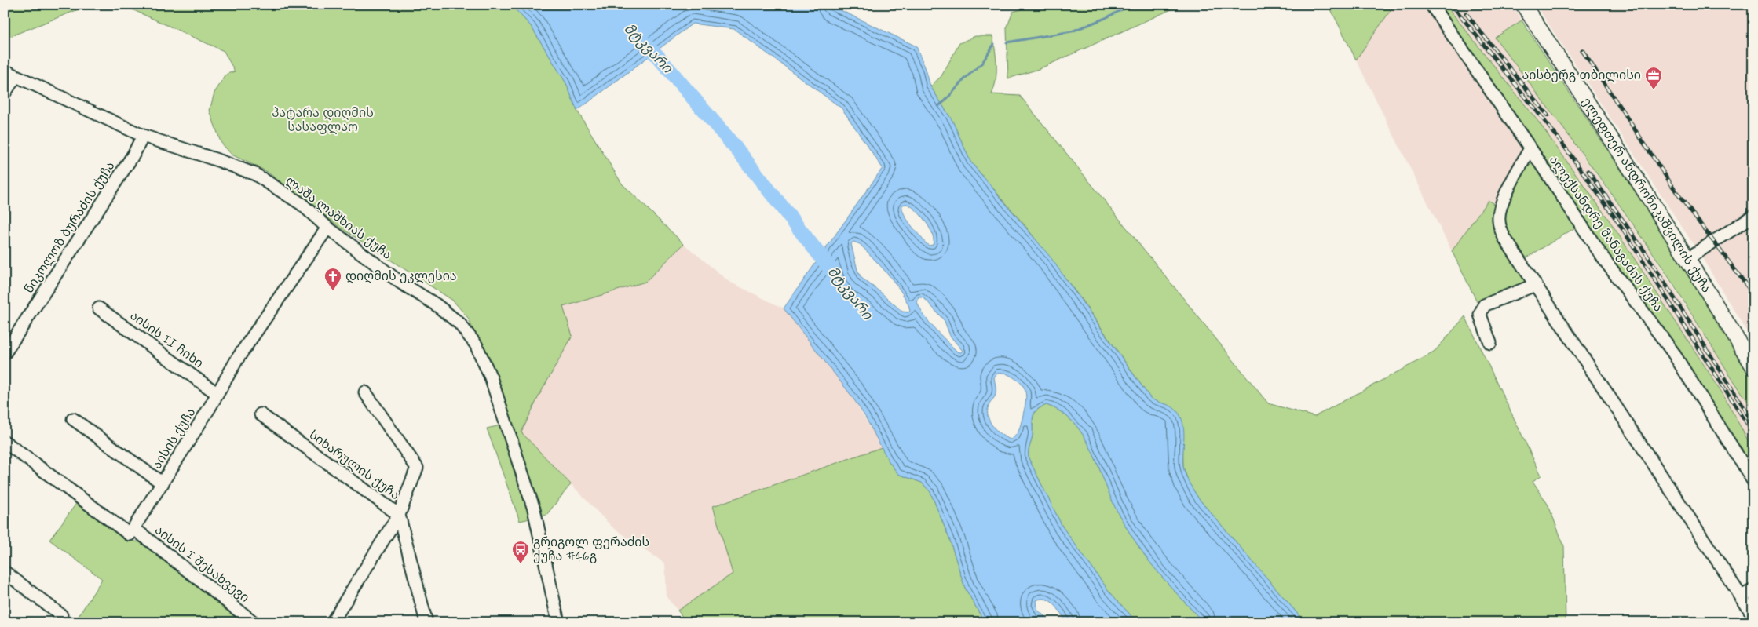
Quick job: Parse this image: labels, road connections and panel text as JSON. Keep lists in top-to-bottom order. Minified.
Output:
{"streets":{"main road":["ელეფთერ ანდრონიკაშვილის ქუჩა"],"street":["ლაშა ლაშხიას ქუჩა","ნიკოლოზ ბურაძის ქუჩა","ალექსანდრე მანაგაძის ქუჩა","აისის II ჩიხი","აისის ქუჩა","სიხარულის ქუჩა","აისის I შესახვევი"]},"crossings":[["ლაშა ლაშხიას ქუჩა","ნიკოლოზ ბურაძის ქუჩა"],["ლაშა ლაშხიას ქუჩა","აისის ქუჩა"],["აისის II ჩიხი","აისის ქუჩა"],["აისის ქუჩა","აისის I შესახვევი"]],"water":["მტკვარი"],"parks":["პატარა დიღმის სასაფლაო"],"places":{"office":["აისბერგ თბილისი"],"church":["დიღმის ეკლესია"],"bus stop":["გრიგოლ ფერაძის ქუჩა #46გ"]}}
